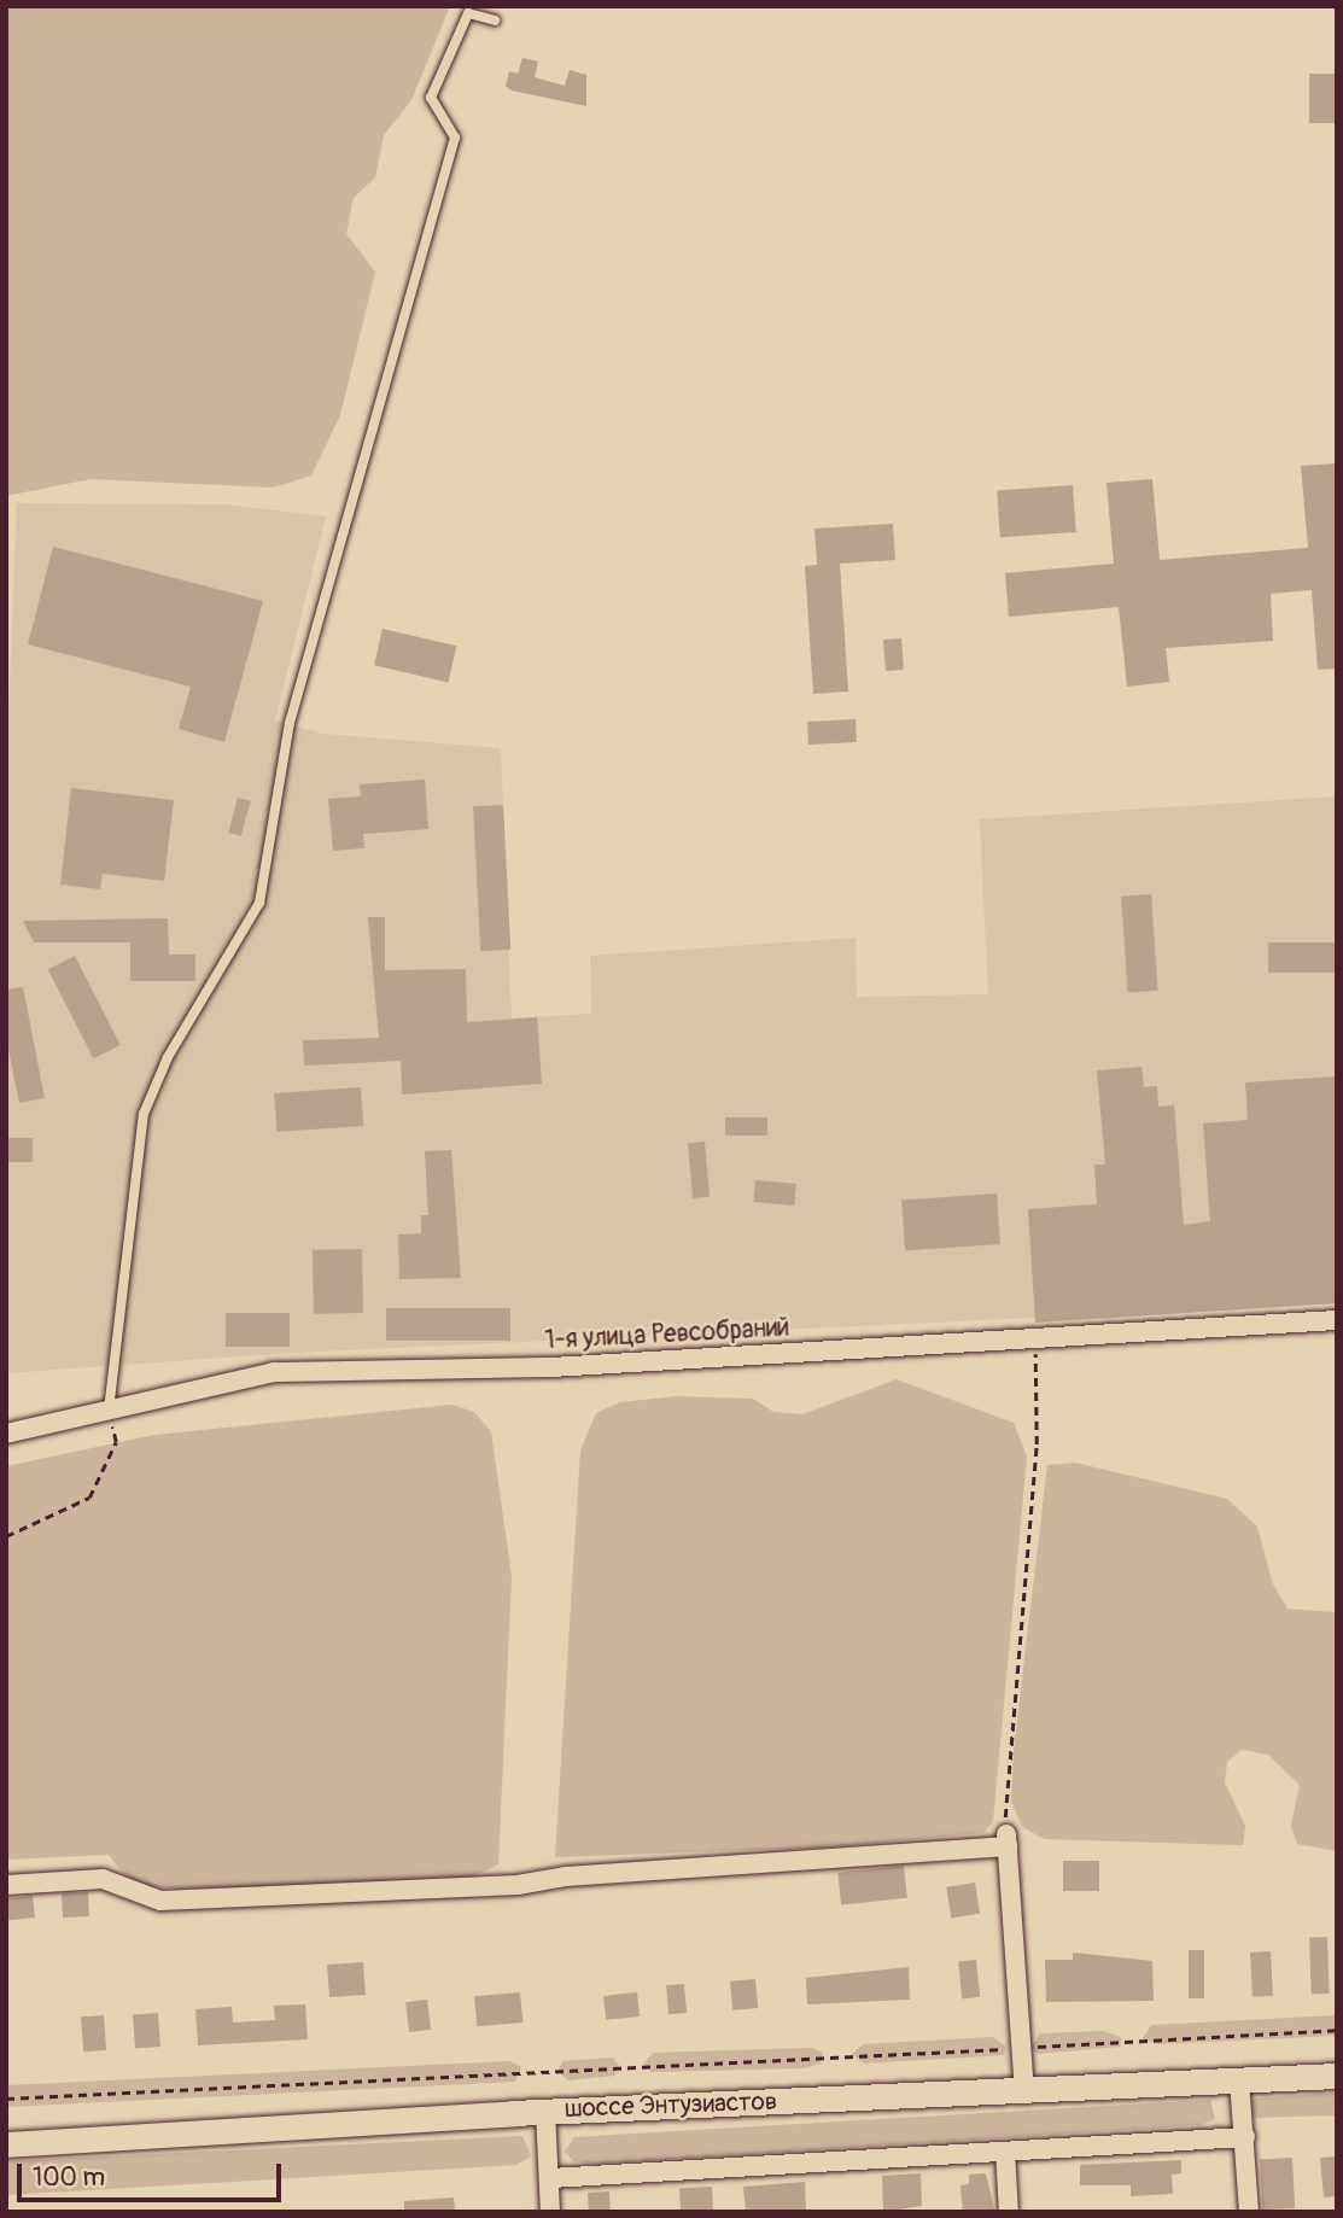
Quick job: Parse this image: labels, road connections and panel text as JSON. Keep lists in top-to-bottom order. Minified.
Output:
{"streets":{"main road":["шоссе Энтузиастов"],"street":["1-я улица Ревсобраний"]},"scale_bar":"100 m"}
